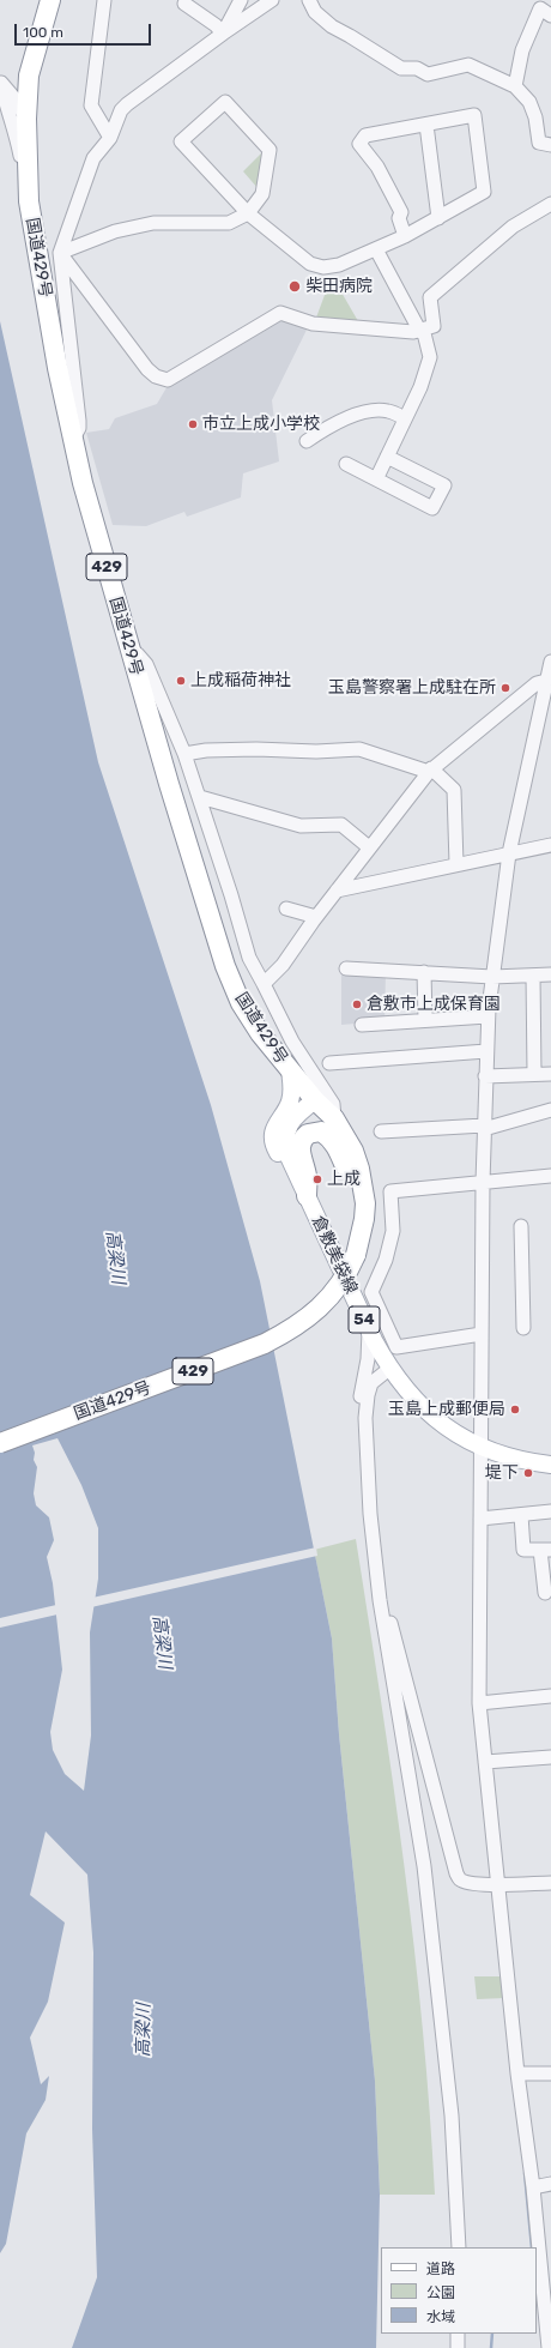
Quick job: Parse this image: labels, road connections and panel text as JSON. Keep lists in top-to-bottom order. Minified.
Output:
{"streets":{"highway":["国道429号","429"],"main road":["倉敷美袋線","54"]},"crossings":[["国道429号","倉敷美袋線"]],"water":["高梁川"],"places":["柴田病院","市立上成小学校","上成稲荷神社","玉島警察署上成駐在所","倉敷市上成保育園","上成","玉島上成郵便局","堤下"],"legend":["道路","公園","水域"],"scale_bar":"100 m"}
